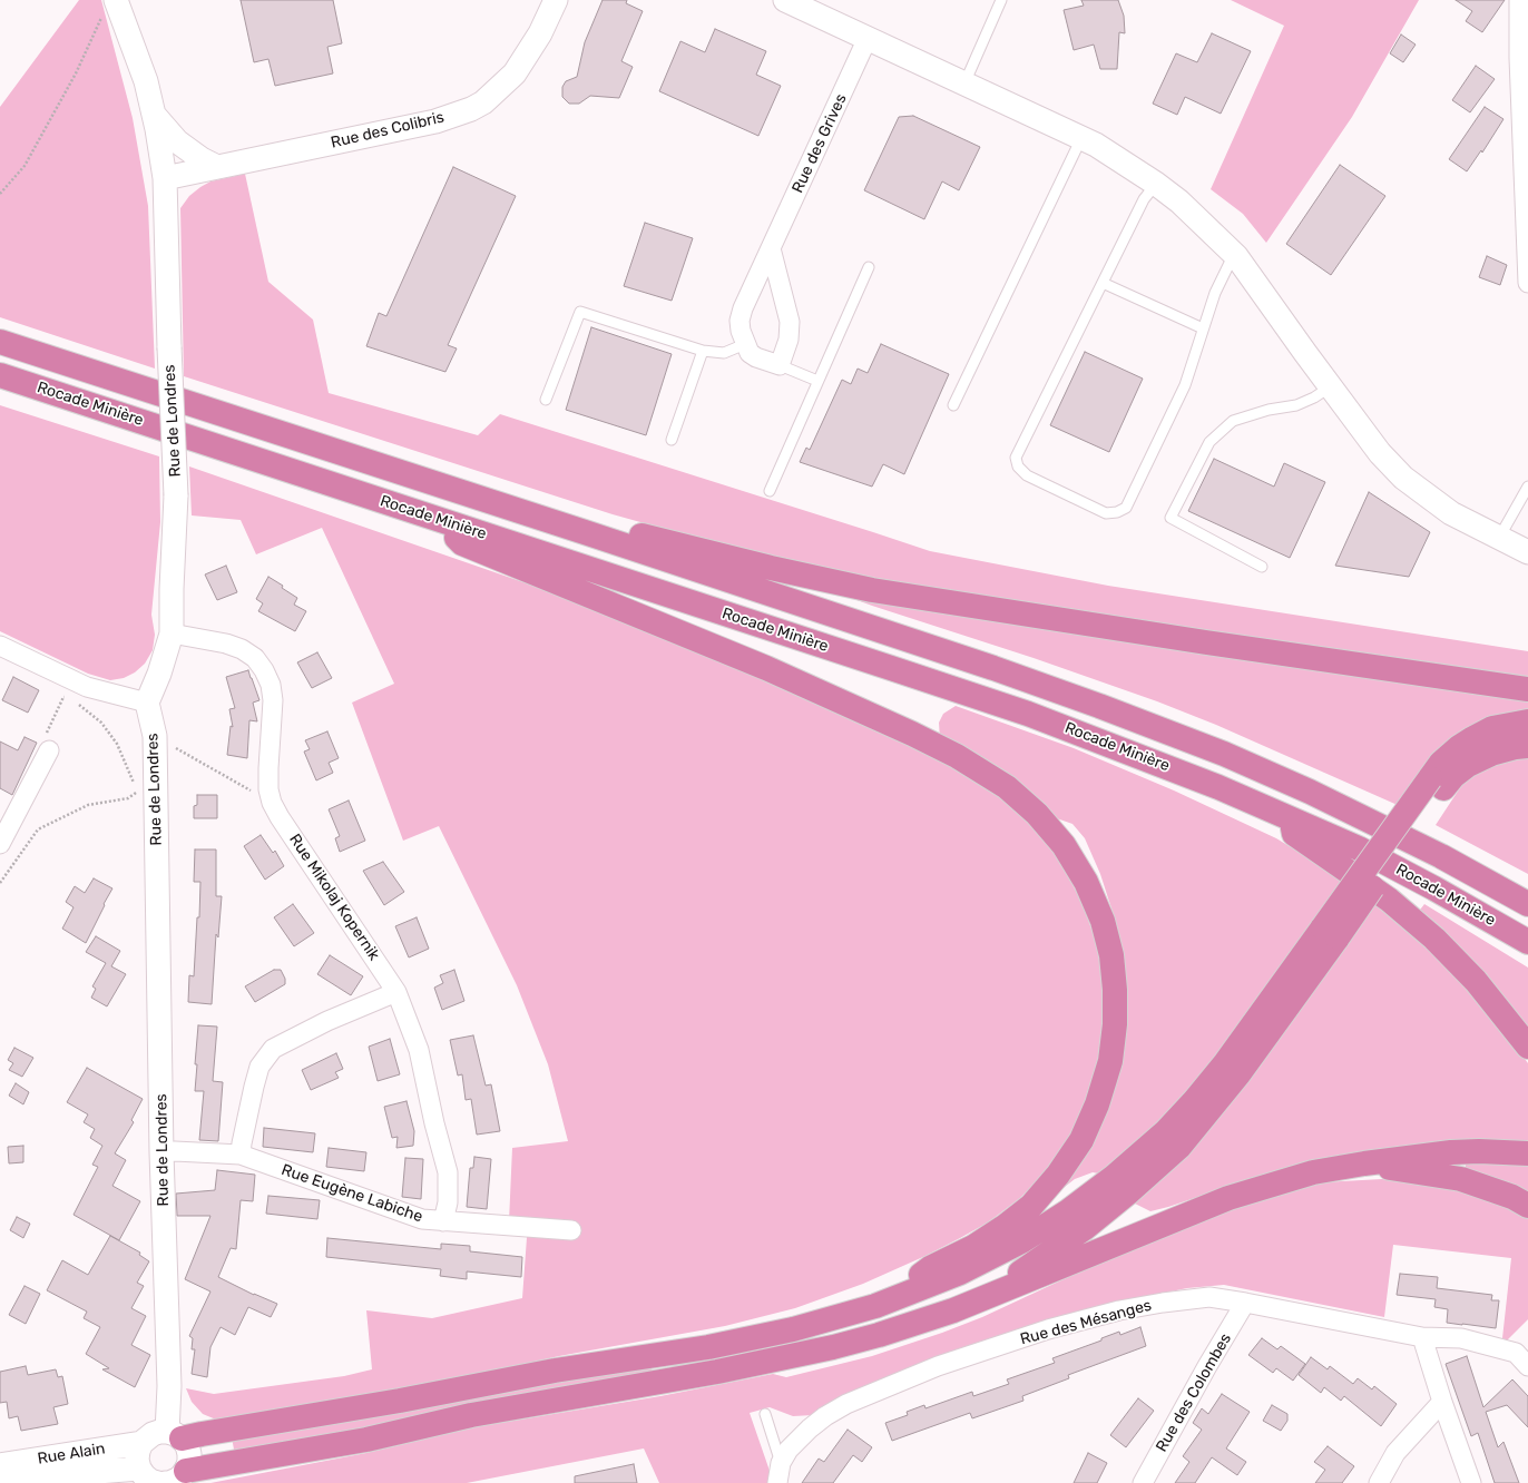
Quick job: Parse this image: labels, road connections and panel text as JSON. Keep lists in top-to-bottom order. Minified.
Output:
{"streets":{"highway":["Rocade Minière"],"street":["Rue des Colibris","Rue des Grives","Rue de Londres","Rue Mikolaj Kopernik","Rue Eugène Labiche","Rue des Mésanges","Rue des Colombes","Rue Alain"]},"crossings":[["Rue des Colibris","Rue de Londres"],["Rue de Londres","Rue Mikolaj Kopernik"],["Rue de Londres","Rue Eugène Labiche"],["Rue Mikolaj Kopernik","Rue Eugène Labiche"],["Rue des Mésanges","Rue des Colombes"]]}
